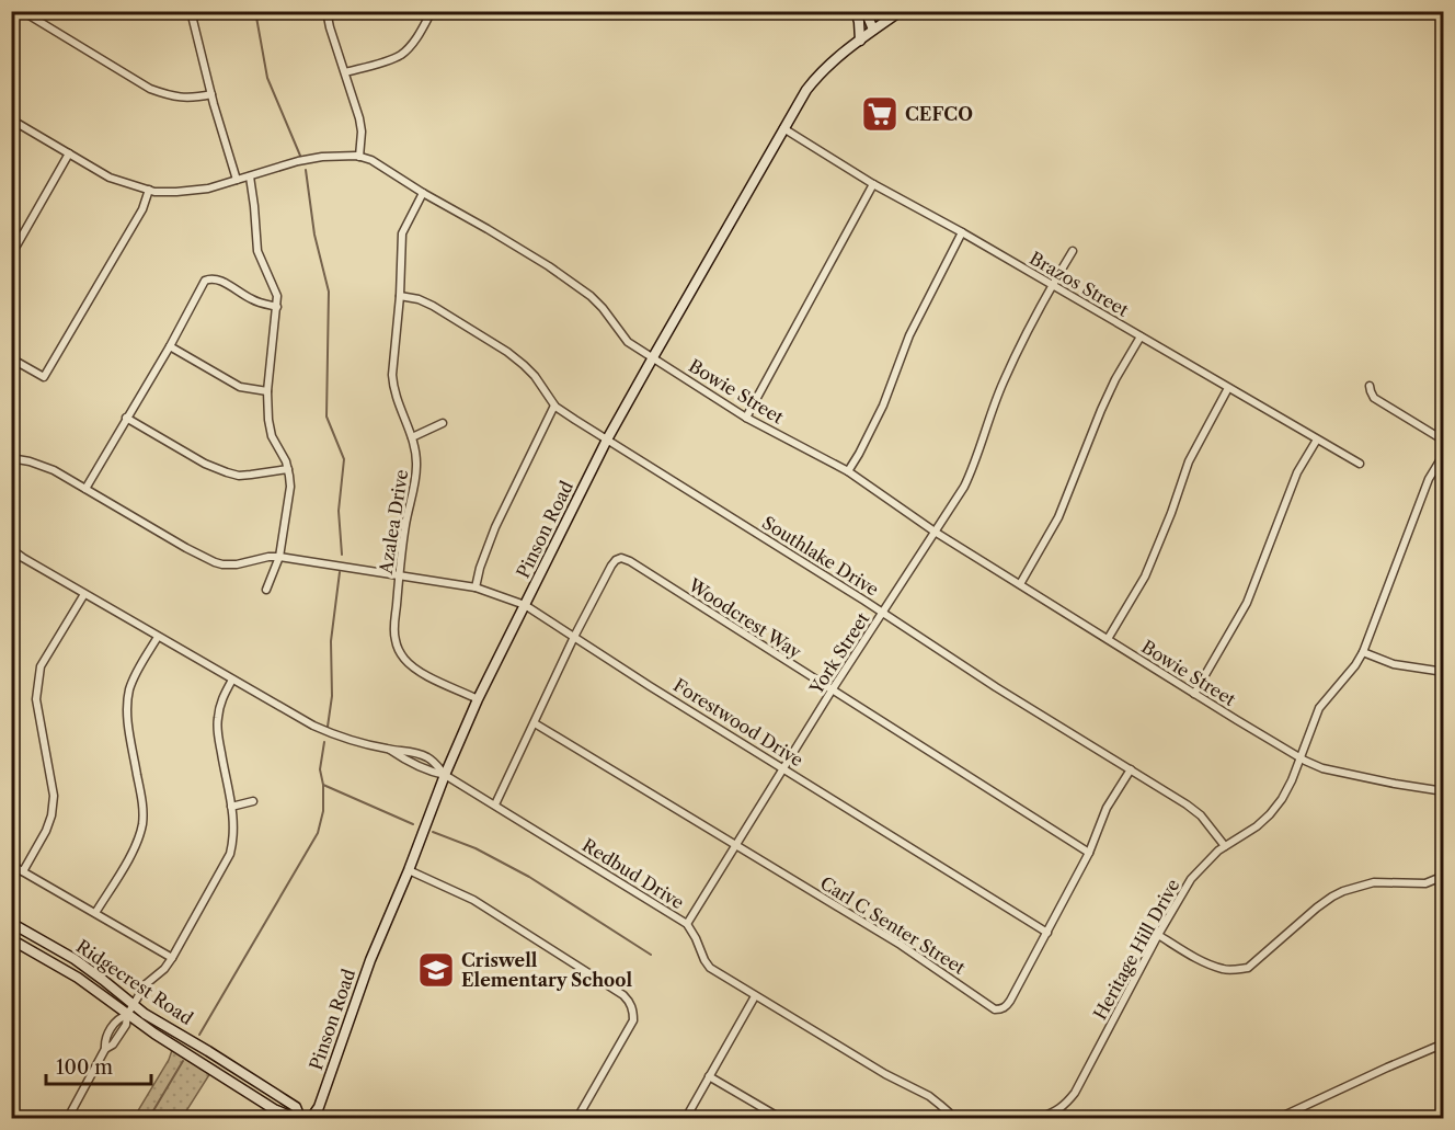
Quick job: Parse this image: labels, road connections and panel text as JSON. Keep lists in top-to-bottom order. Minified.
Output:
{"streets":{"main road":["Pinson Road","Ridgecrest Road"],"street":["Brazos Street","Bowie Street","Azalea Drive","Southlake Drive","Woodcrest Way","York Street","Forestwood Drive","Redbud Drive","Carl C Senter Street","Heritage Hill Drive"]},"crossings":[["Brazos Street","Pinson Road"],["Brazos Street","York Street"],["Bowie Street","Azalea Drive"],["Bowie Street","Pinson Road"],["Bowie Street","York Street"],["Bowie Street","Heritage Hill Drive"],["Azalea Drive","Pinson Road"],["Azalea Drive","Southlake Drive"],["Azalea Drive","Forestwood Drive"],["Pinson Road","Southlake Drive"],["Pinson Road","Forestwood Drive"],["Pinson Road","Redbud Drive"],["Southlake Drive","York Street"],["Southlake Drive","Carl C Senter Street"],["Southlake Drive","Heritage Hill Drive"],["Woodcrest Way","York Street"],["Woodcrest Way","Forestwood Drive"],["Woodcrest Way","Redbud Drive"],["Woodcrest Way","Carl C Senter Street"],["York Street","Forestwood Drive"],["York Street","Redbud Drive"],["York Street","Carl C Senter Street"],["Forestwood Drive","Carl C Senter Street"]],"places":{"supermarket":["CEFCO"],"school or university":["Criswell Elementary School"]},"scale_bar":"100 m"}
